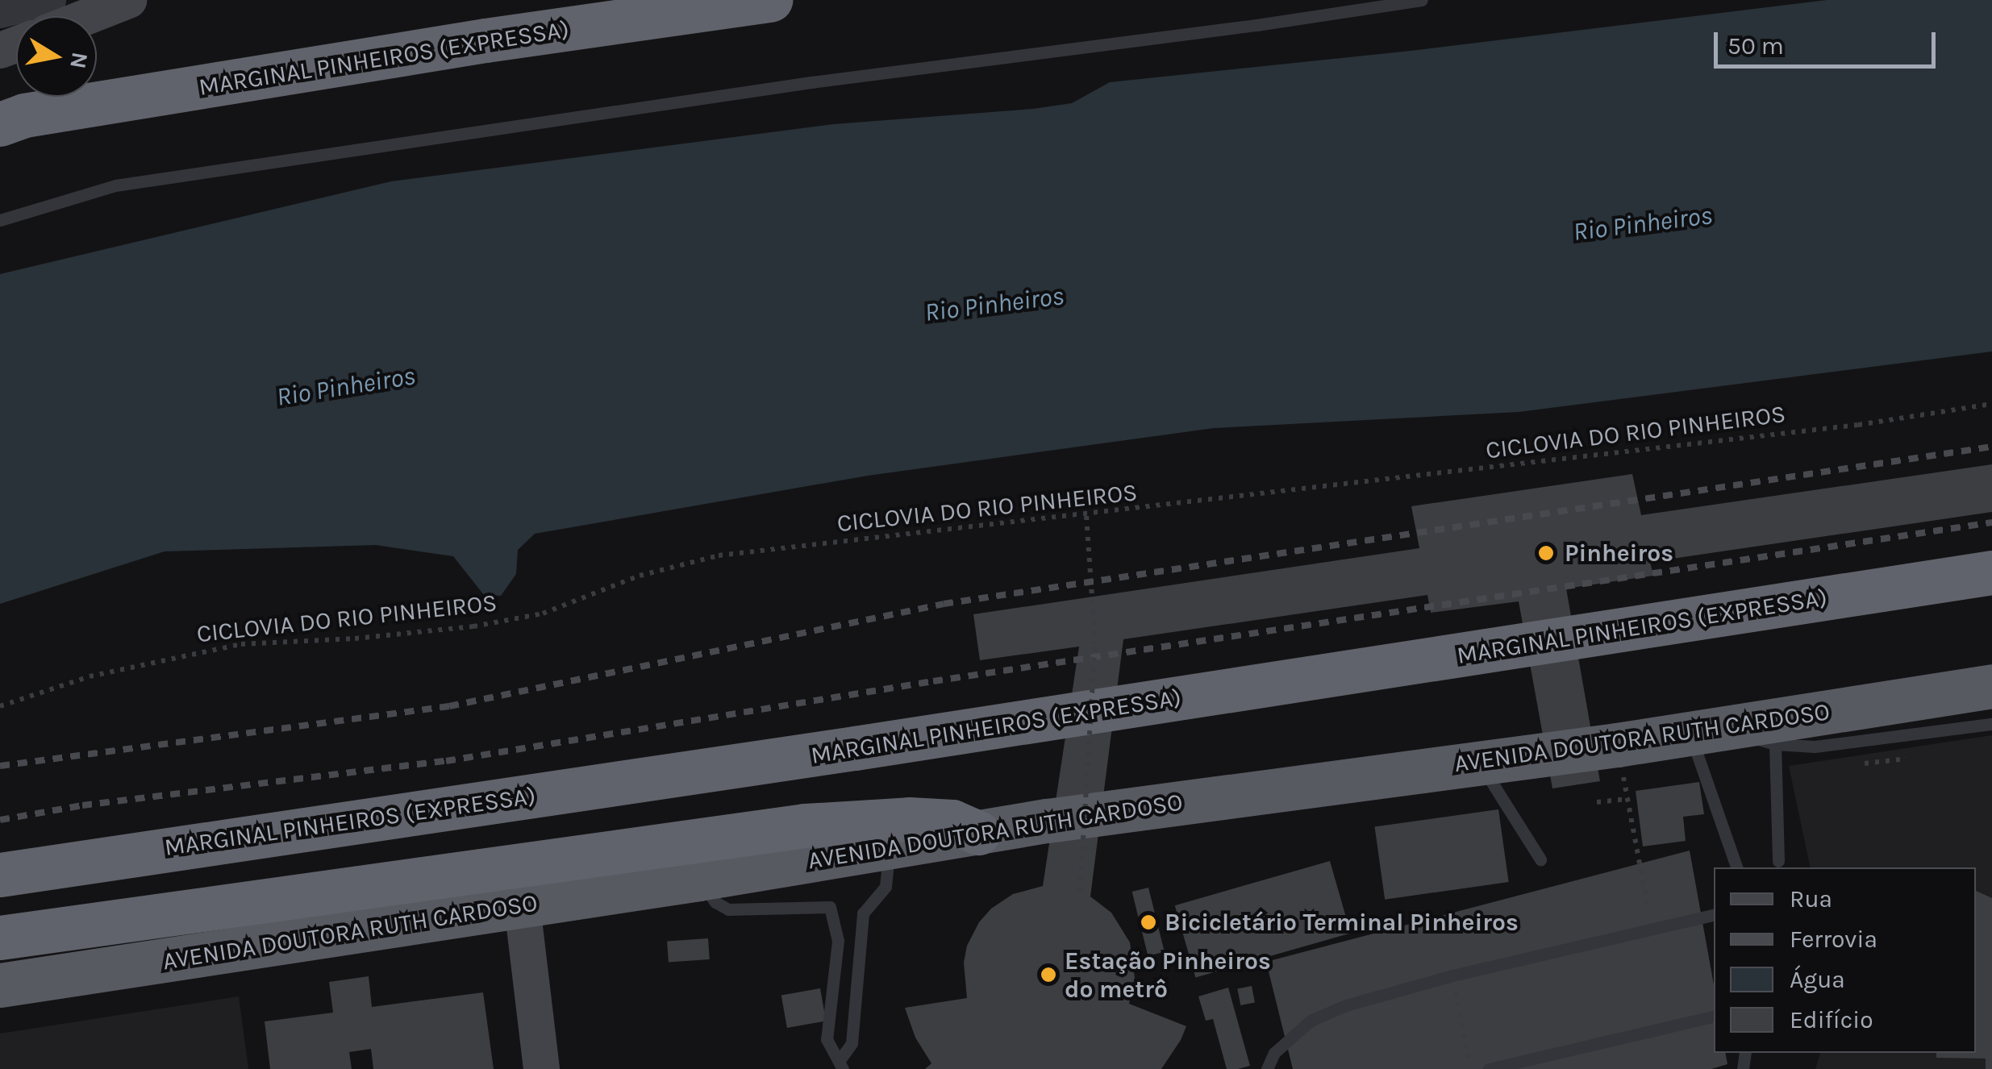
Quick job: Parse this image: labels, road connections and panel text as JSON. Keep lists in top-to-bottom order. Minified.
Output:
{"streets":{"highway":["MARGINAL PINHEIROS (EXPRESSA)","AVENIDA DOUTORA RUTH CARDOSO"],"path":["CICLOVIA DO RIO PINHEIROS"]},"water":["Rio Pinheiros"],"places":["Pinheiros","Bicicletário Terminal Pinheiros","Estação Pinheiros do metrô"],"legend":["Rua","Ferrovia","Água","Edifício"],"scale_bar":"50 m","north":"right"}
